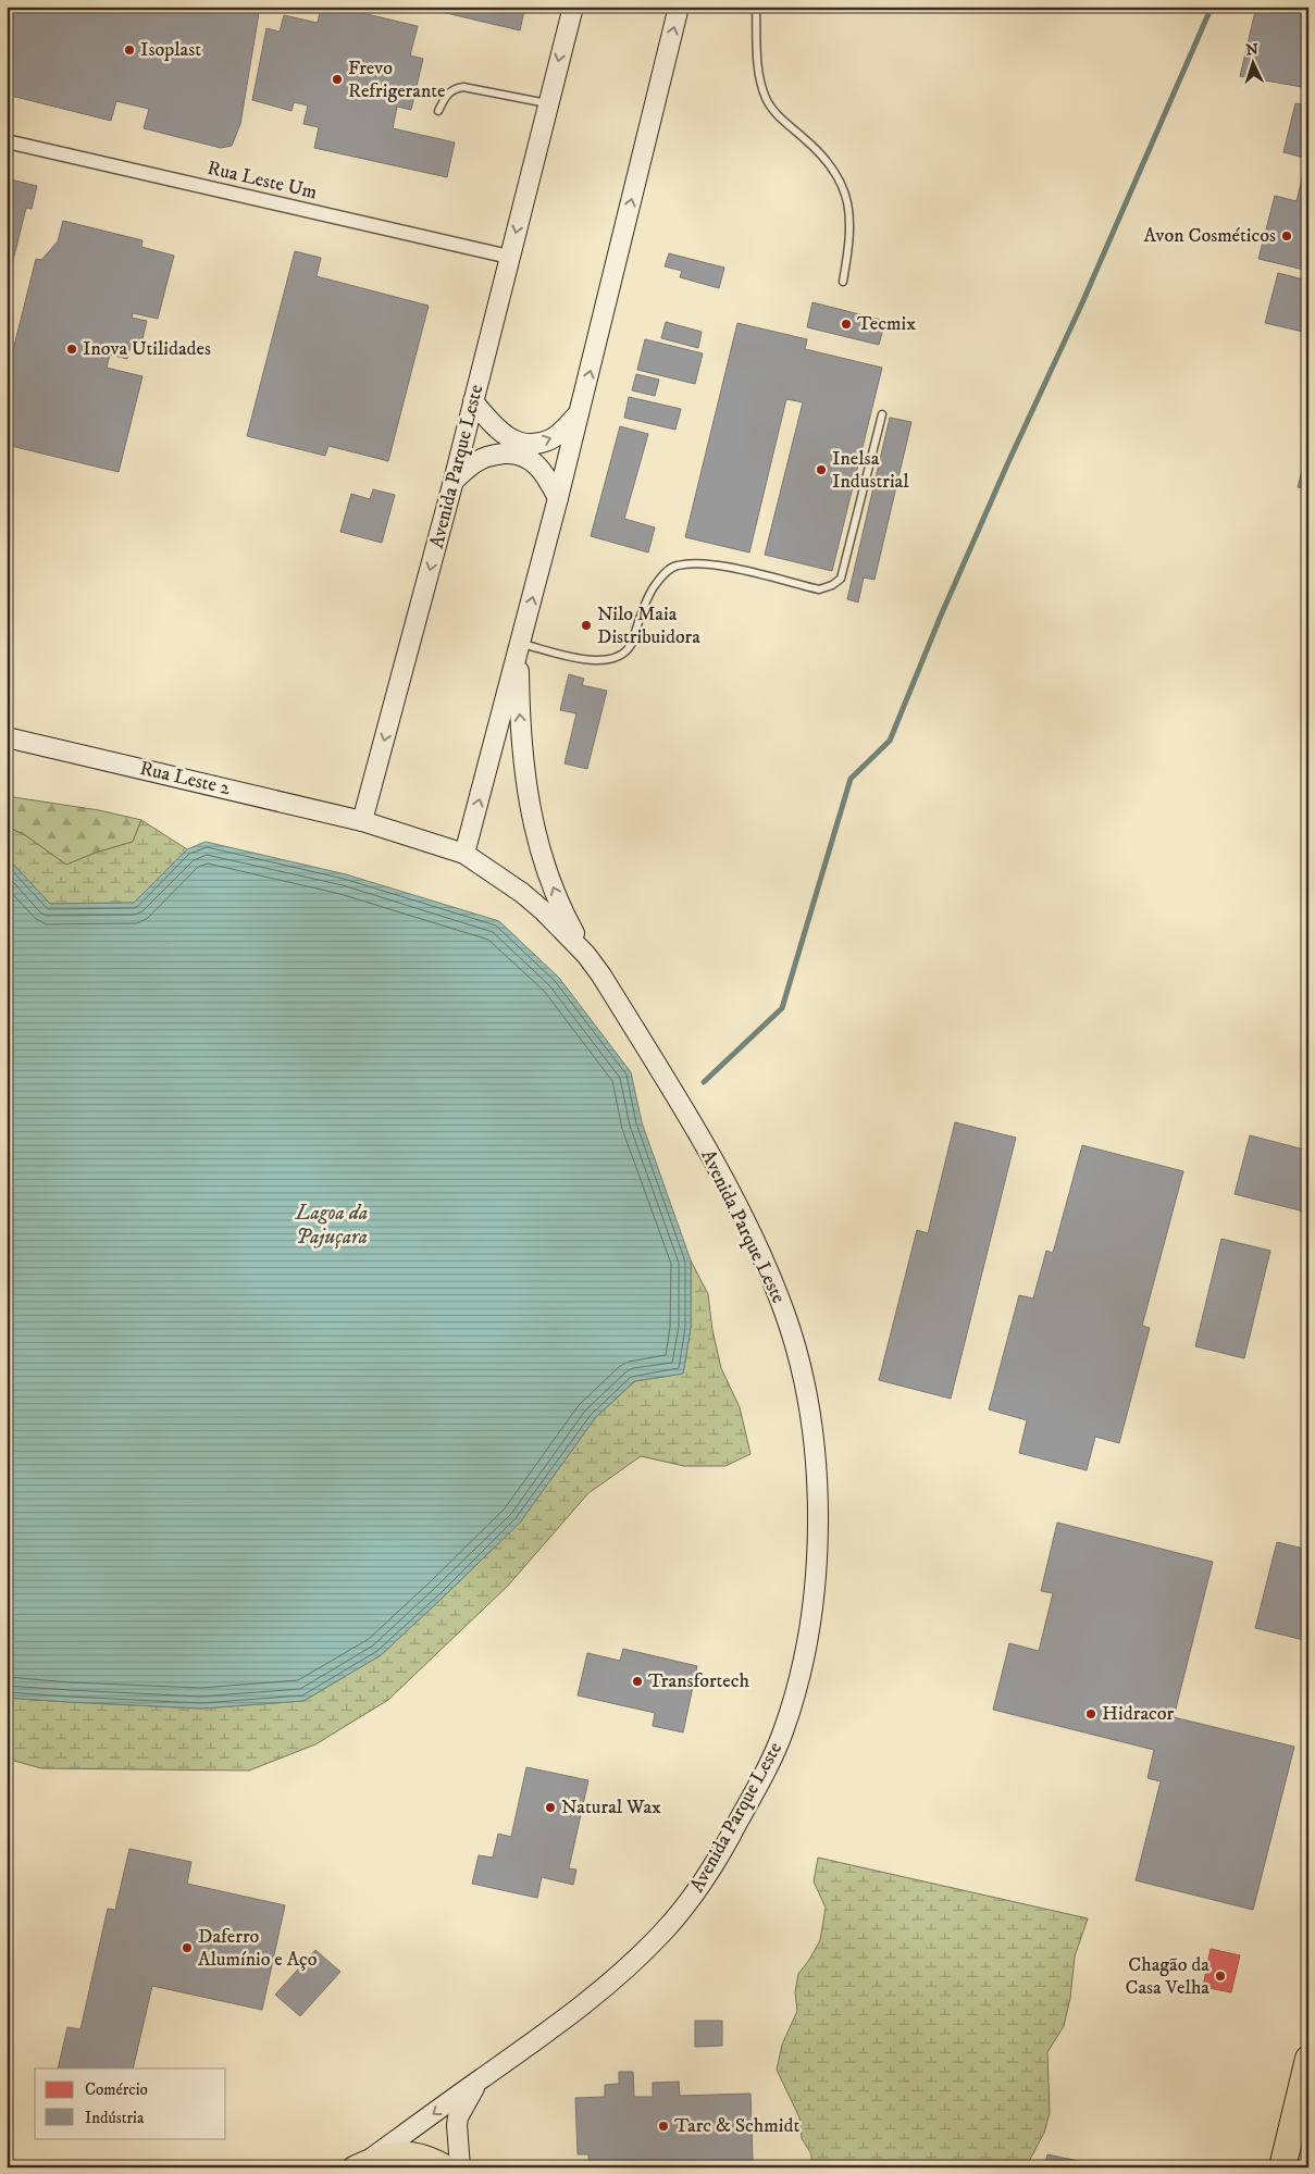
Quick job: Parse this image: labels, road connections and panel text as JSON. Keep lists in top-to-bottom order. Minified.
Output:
{"streets":{"street":["Rua Leste Um","Avenida Parque Leste","Rua Leste 2"]},"crossings":[["Rua Leste Um","Avenida Parque Leste"],["Avenida Parque Leste","Rua Leste 2"]],"water":["Lagoa da Pajuçara"],"places":["Isoplast","Frevo Refrigerante","Avon Cosméticos","Tecmix","Inova Utilidades","Inelsa Industrial","Nilo Maia Distribuidora","Transfortech","Hidracor","Natural Wax","Daferro Alumínio e Aço","Chagão da Casa Velha","Tarc & Schmidt"],"legend":["Comércio","Indústria"],"north":"top"}
